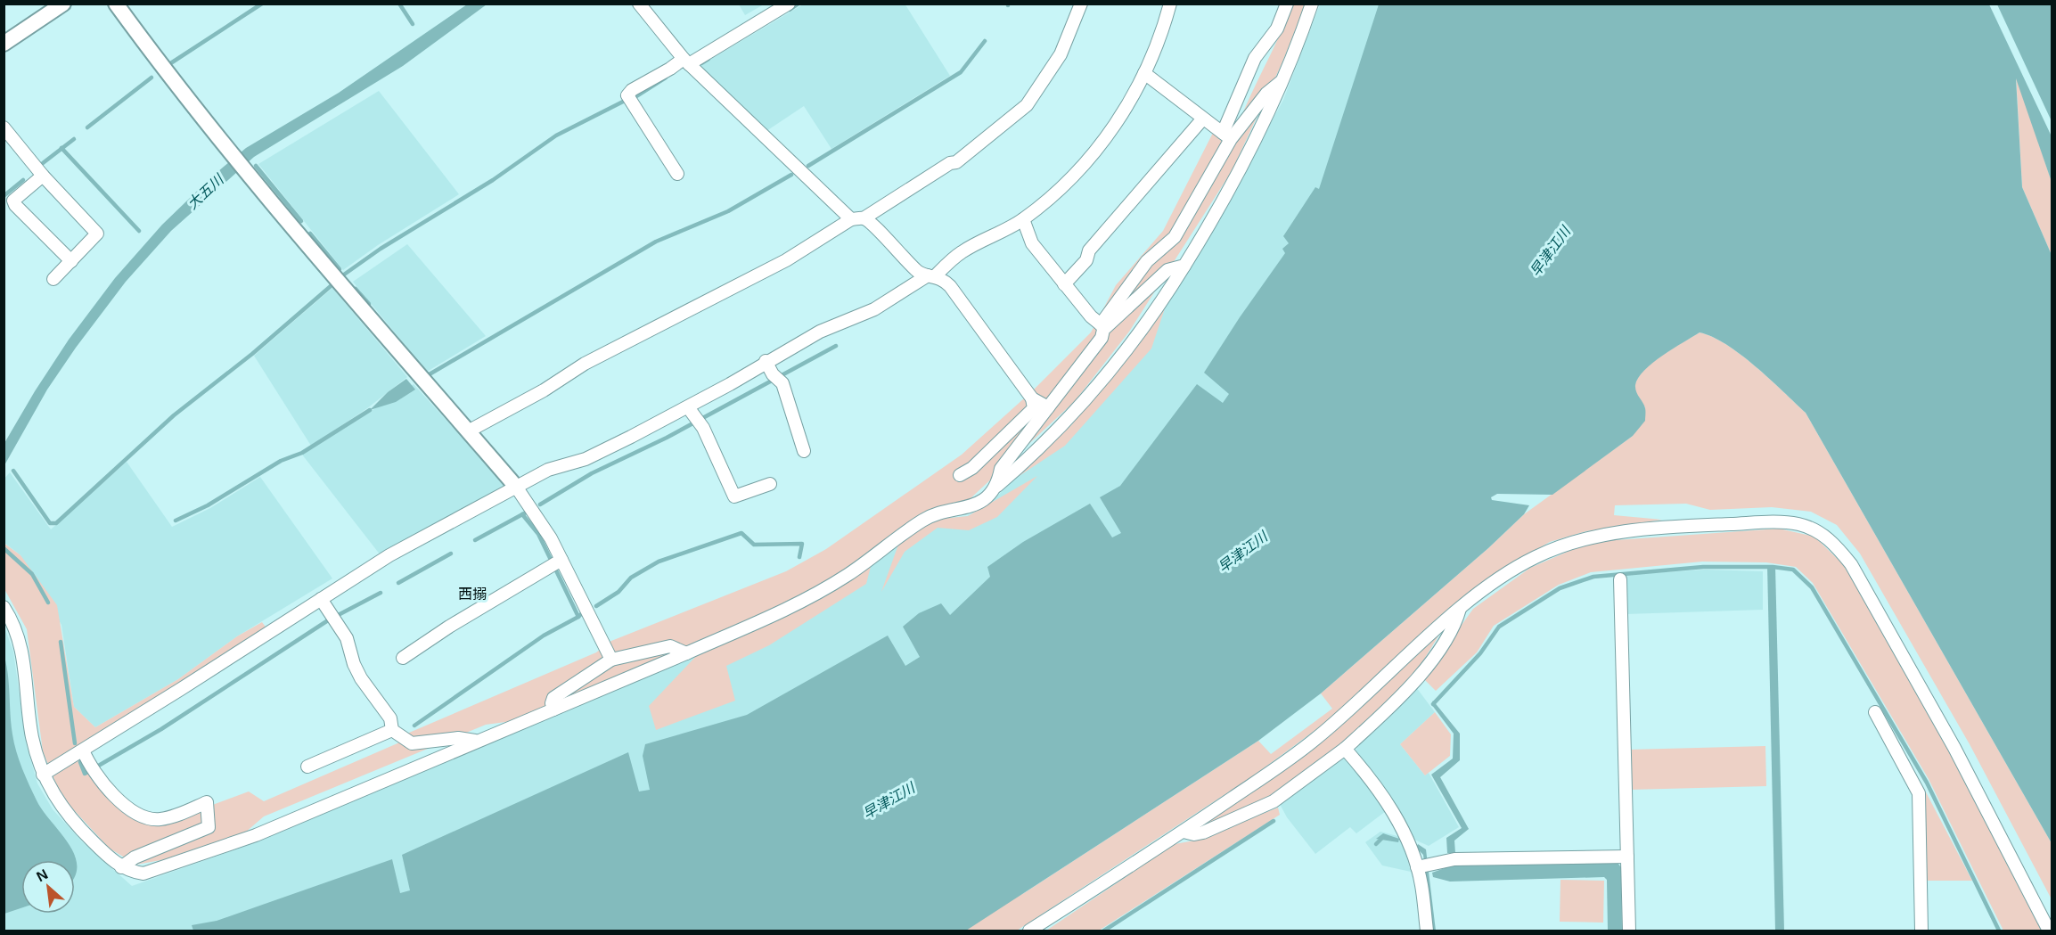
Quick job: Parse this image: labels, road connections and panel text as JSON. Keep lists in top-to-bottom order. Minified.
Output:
{"districts":["西搦"],"water":["大五川","早津江川"],"north":"top left"}
